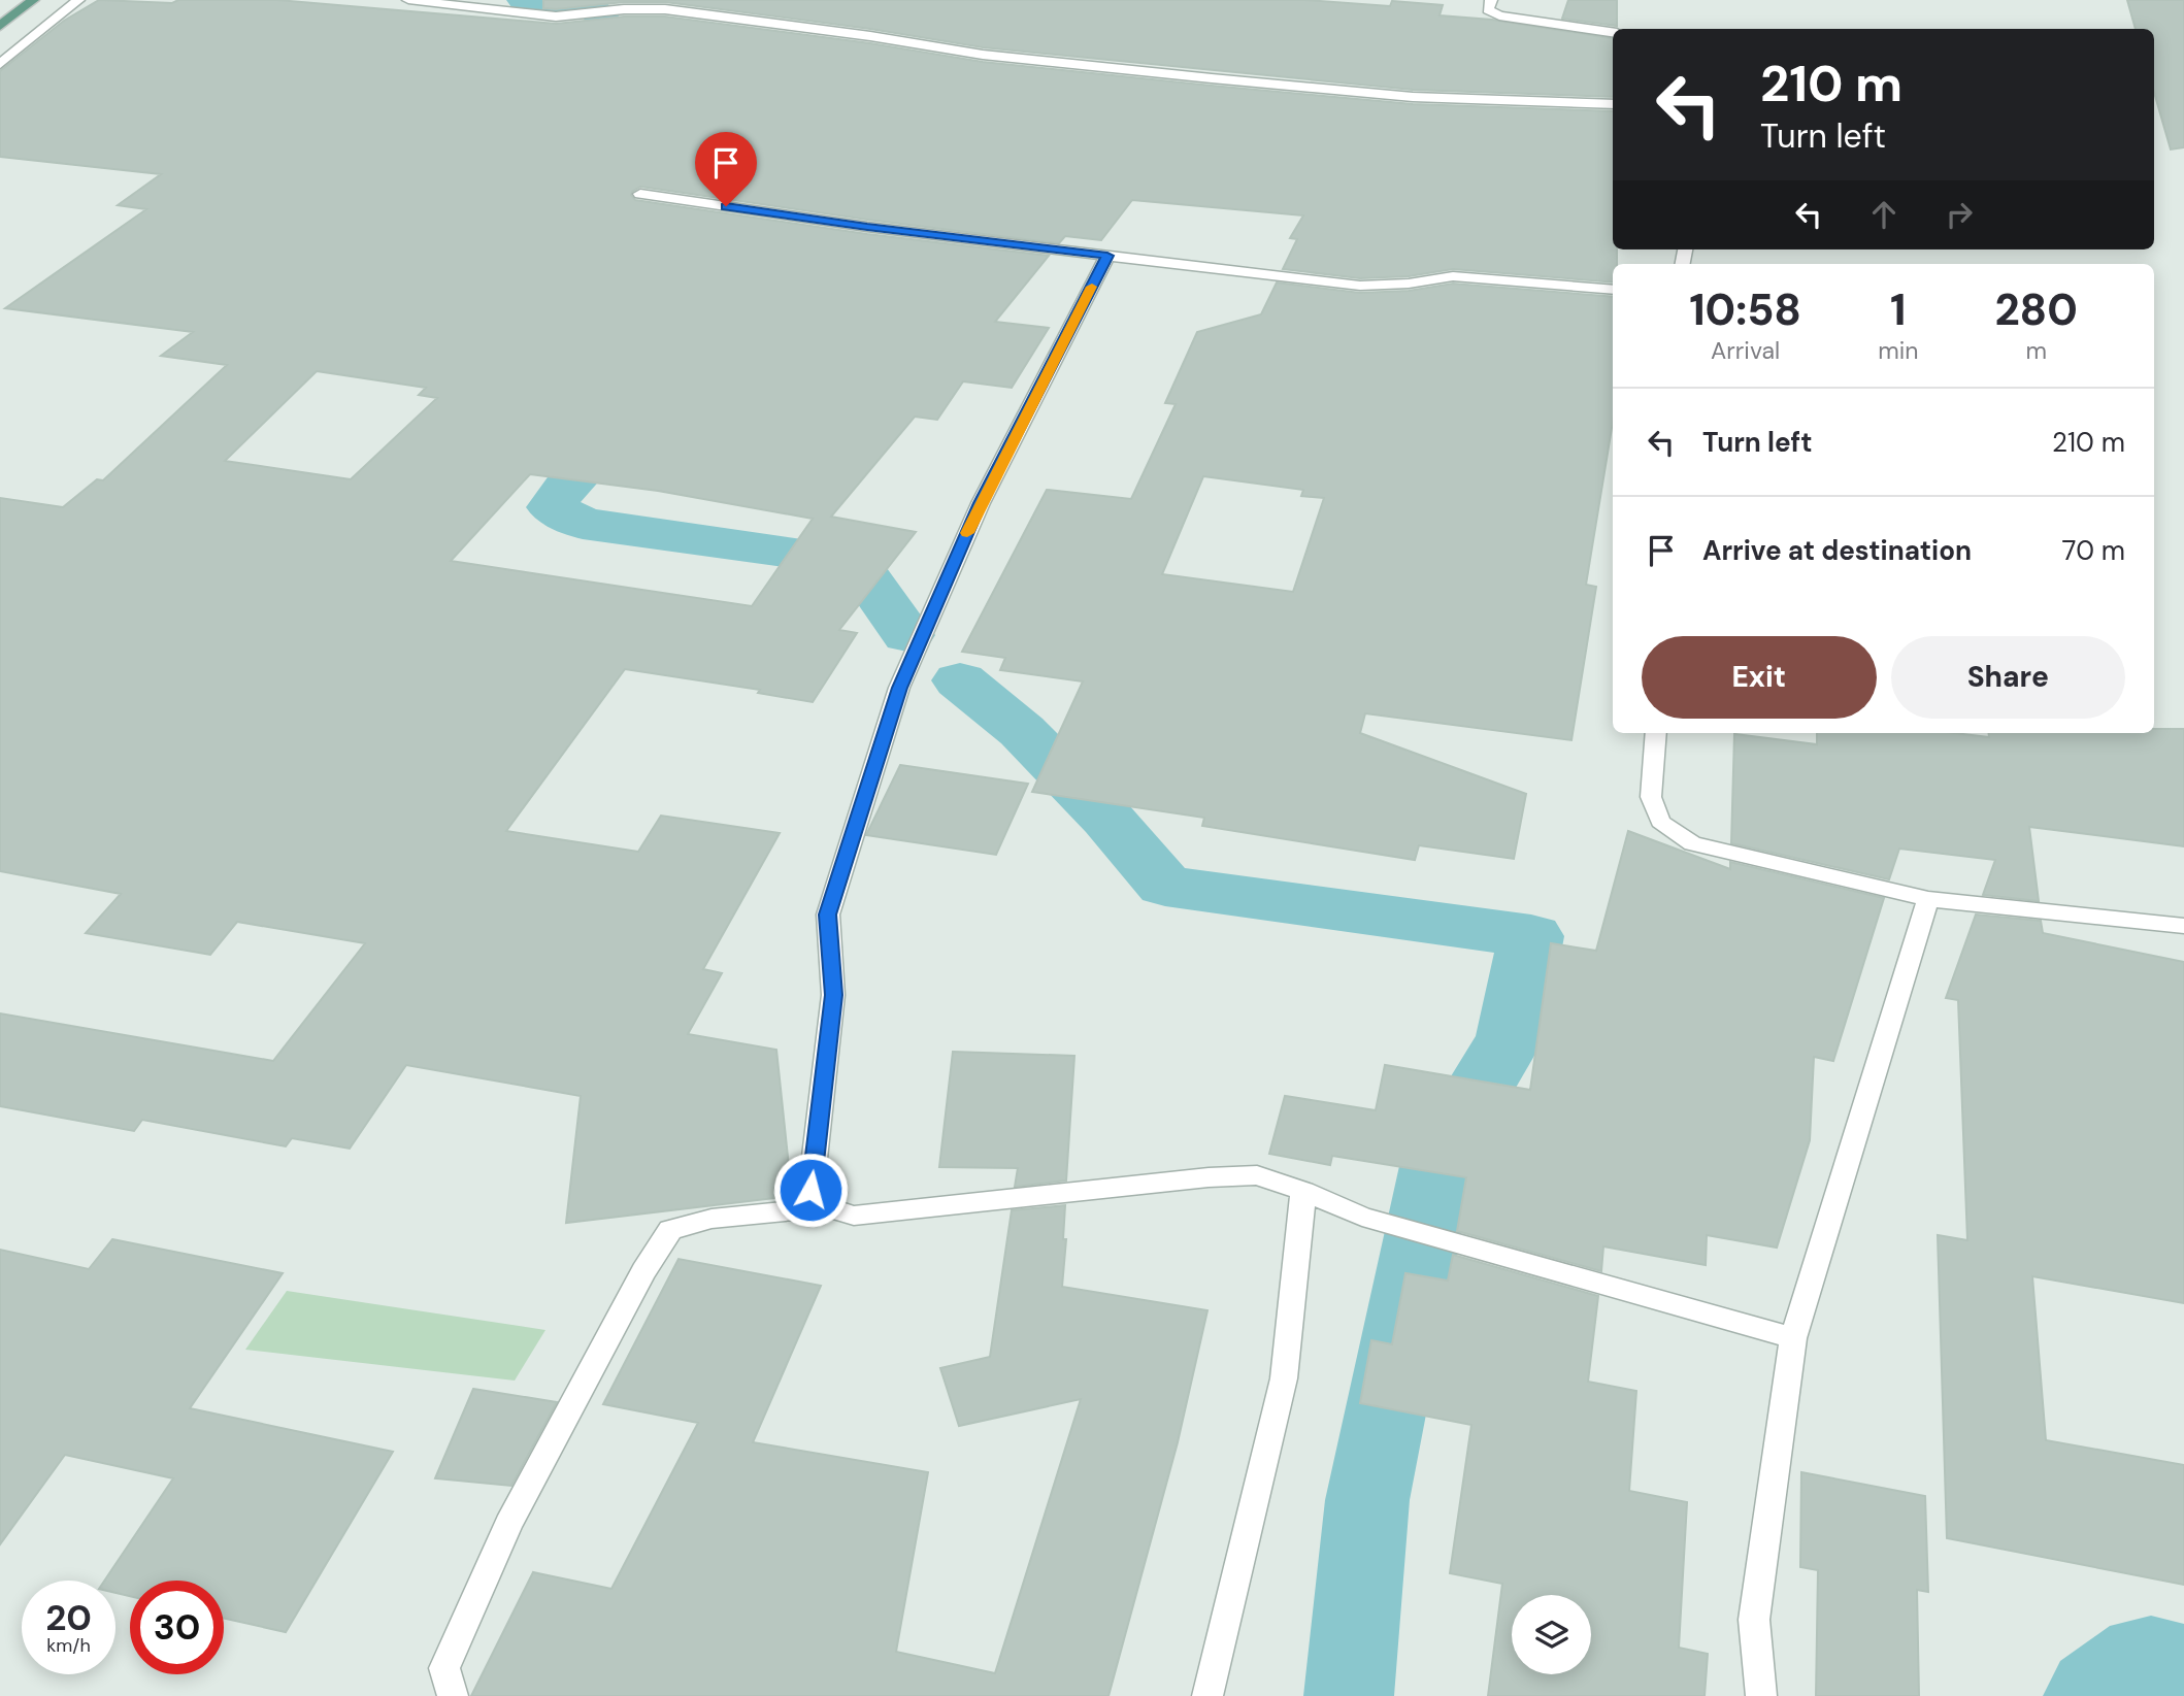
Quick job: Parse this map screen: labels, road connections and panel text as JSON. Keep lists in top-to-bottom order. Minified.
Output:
{"page":{"turn":["210 m","Turn left"],"eta":["10:58","Arrival","1","min","280","m"],"list":[{"name":"Turn left","value":"210 m"},{"name":"Arrive at destination","value":"70 m"}],"buttons":["Exit","Share"],"speed":"20 km/h","limit":"30"}}
